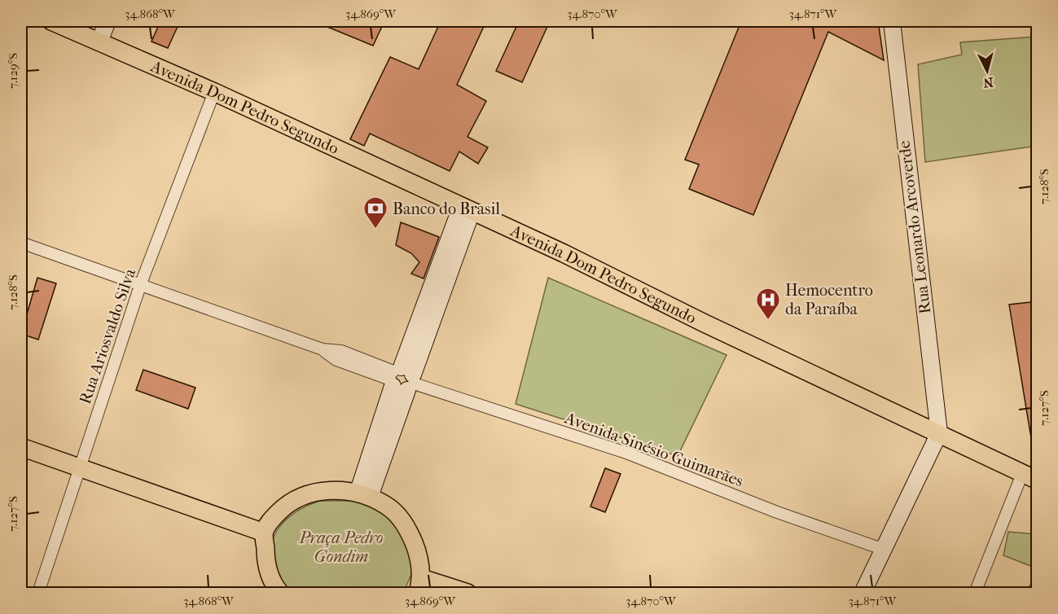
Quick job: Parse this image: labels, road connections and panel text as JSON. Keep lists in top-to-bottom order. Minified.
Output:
{"streets":{"main road":["Avenida Dom Pedro Segundo"],"street":["Rua Leonardo Arcoverde","Rua Ariosvaldo Silva","Avenida Sinésio Guimarães"]},"crossings":[["Avenida Dom Pedro Segundo","Rua Leonardo Arcoverde"],["Avenida Dom Pedro Segundo","Rua Ariosvaldo Silva"],["Rua Ariosvaldo Silva","Avenida Sinésio Guimarães"]],"parks":["Praça Pedro Gondim"],"places":{"bank":["Banco do Brasil"],"hospital":["Hemocentro da Paraíba"]},"north":"bottom","coordinates":["34.868°W","34.869°W","34.870°W","34.871°W","7.129°S","7.128°S","7.127°S"]}
